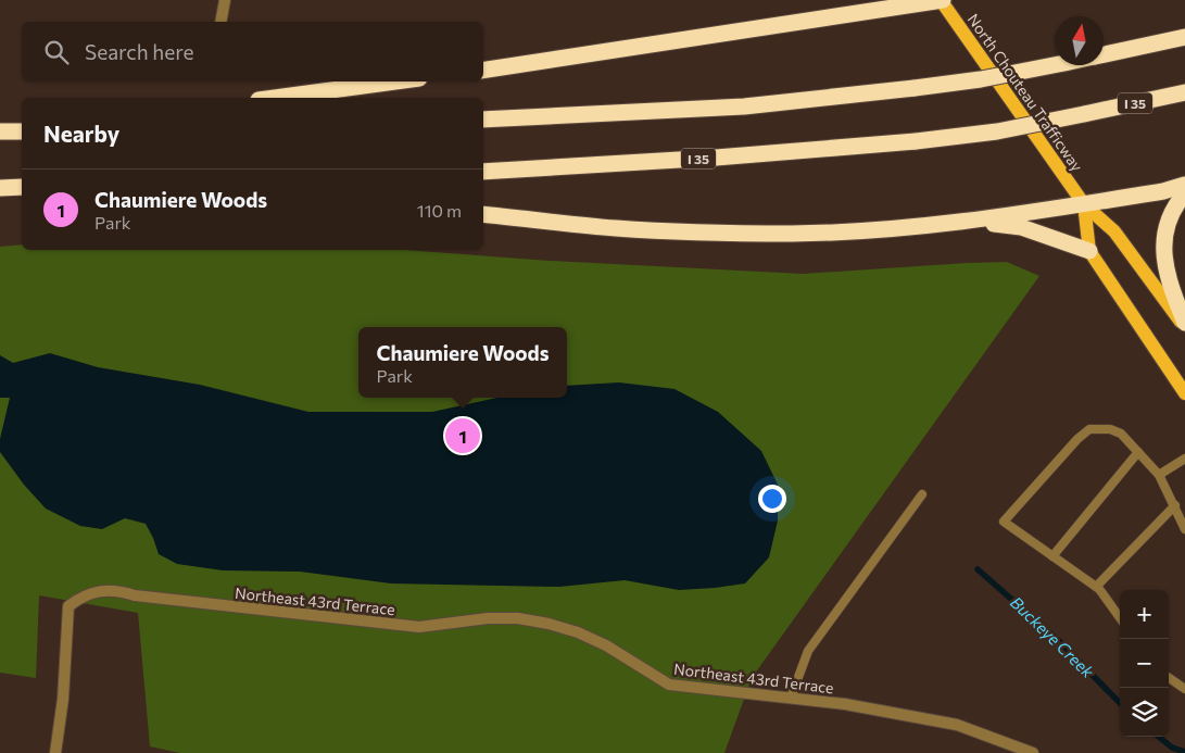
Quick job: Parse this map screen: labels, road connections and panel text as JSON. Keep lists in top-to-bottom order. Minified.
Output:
{"streets":{"highway":["I 35"],"main road":["North Chouteau Trafficway"],"street":["Northeast 43rd Terrace"]},"water":["Buckeye Creek"],"north":"top","page":{"search":"Search here","heading":"Nearby","list":[{"mark":"1","name":"Chaumiere Woods","note":"Park","value":"110 m"}],"popup":["Chaumiere Woods","Park"],"pins":"1","map_buttons":["+","−"]}}
